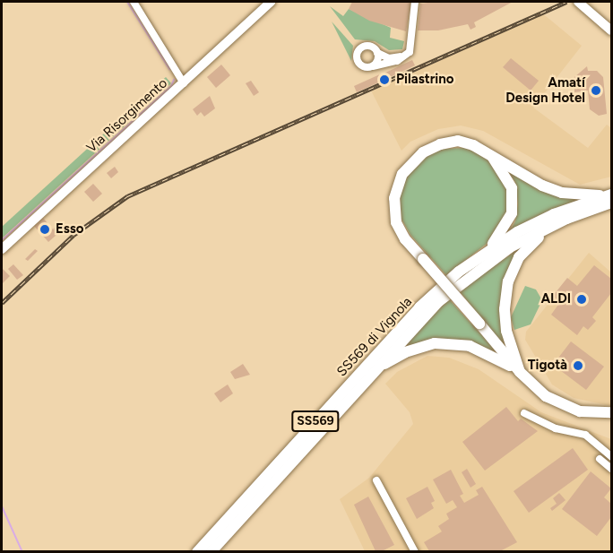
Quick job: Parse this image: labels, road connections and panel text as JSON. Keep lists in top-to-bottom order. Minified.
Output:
{"streets":{"highway":["SS569 di Vignola","SS569"],"main road":["Via Risorgimento"]},"places":["Pilastrino","Amatí Design Hotel","Esso","ALDI","Tigotà"]}
